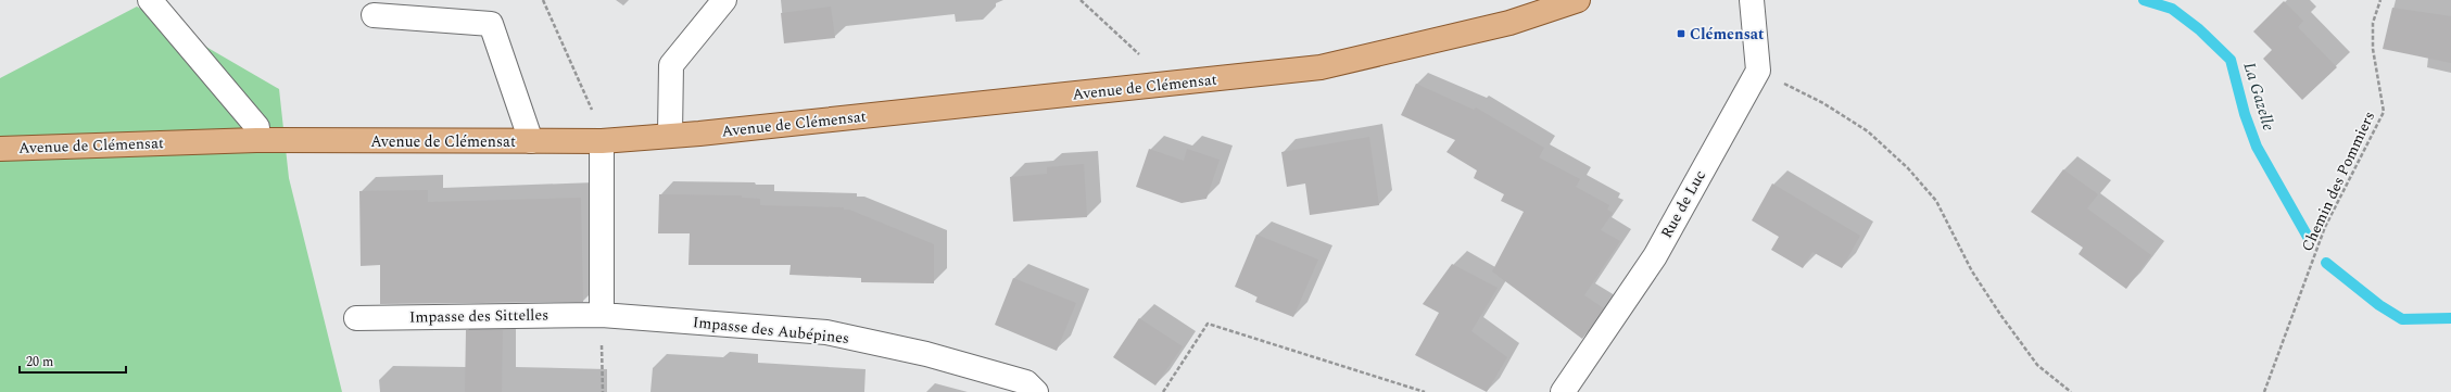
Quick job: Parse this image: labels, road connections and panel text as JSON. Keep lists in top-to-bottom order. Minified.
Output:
{"streets":{"main road":["Avenue de Clémensat"],"street":["Rue de Luc","Impasse des Sittelles","Impasse des Aubépines"],"path":["Chemin des Pommiers"]},"crossings":[["Impasse des Sittelles","Impasse des Aubépines"]],"water":["La Gazelle"],"places":{"transit":["Clémensat"]},"scale_bar":"20 m"}
